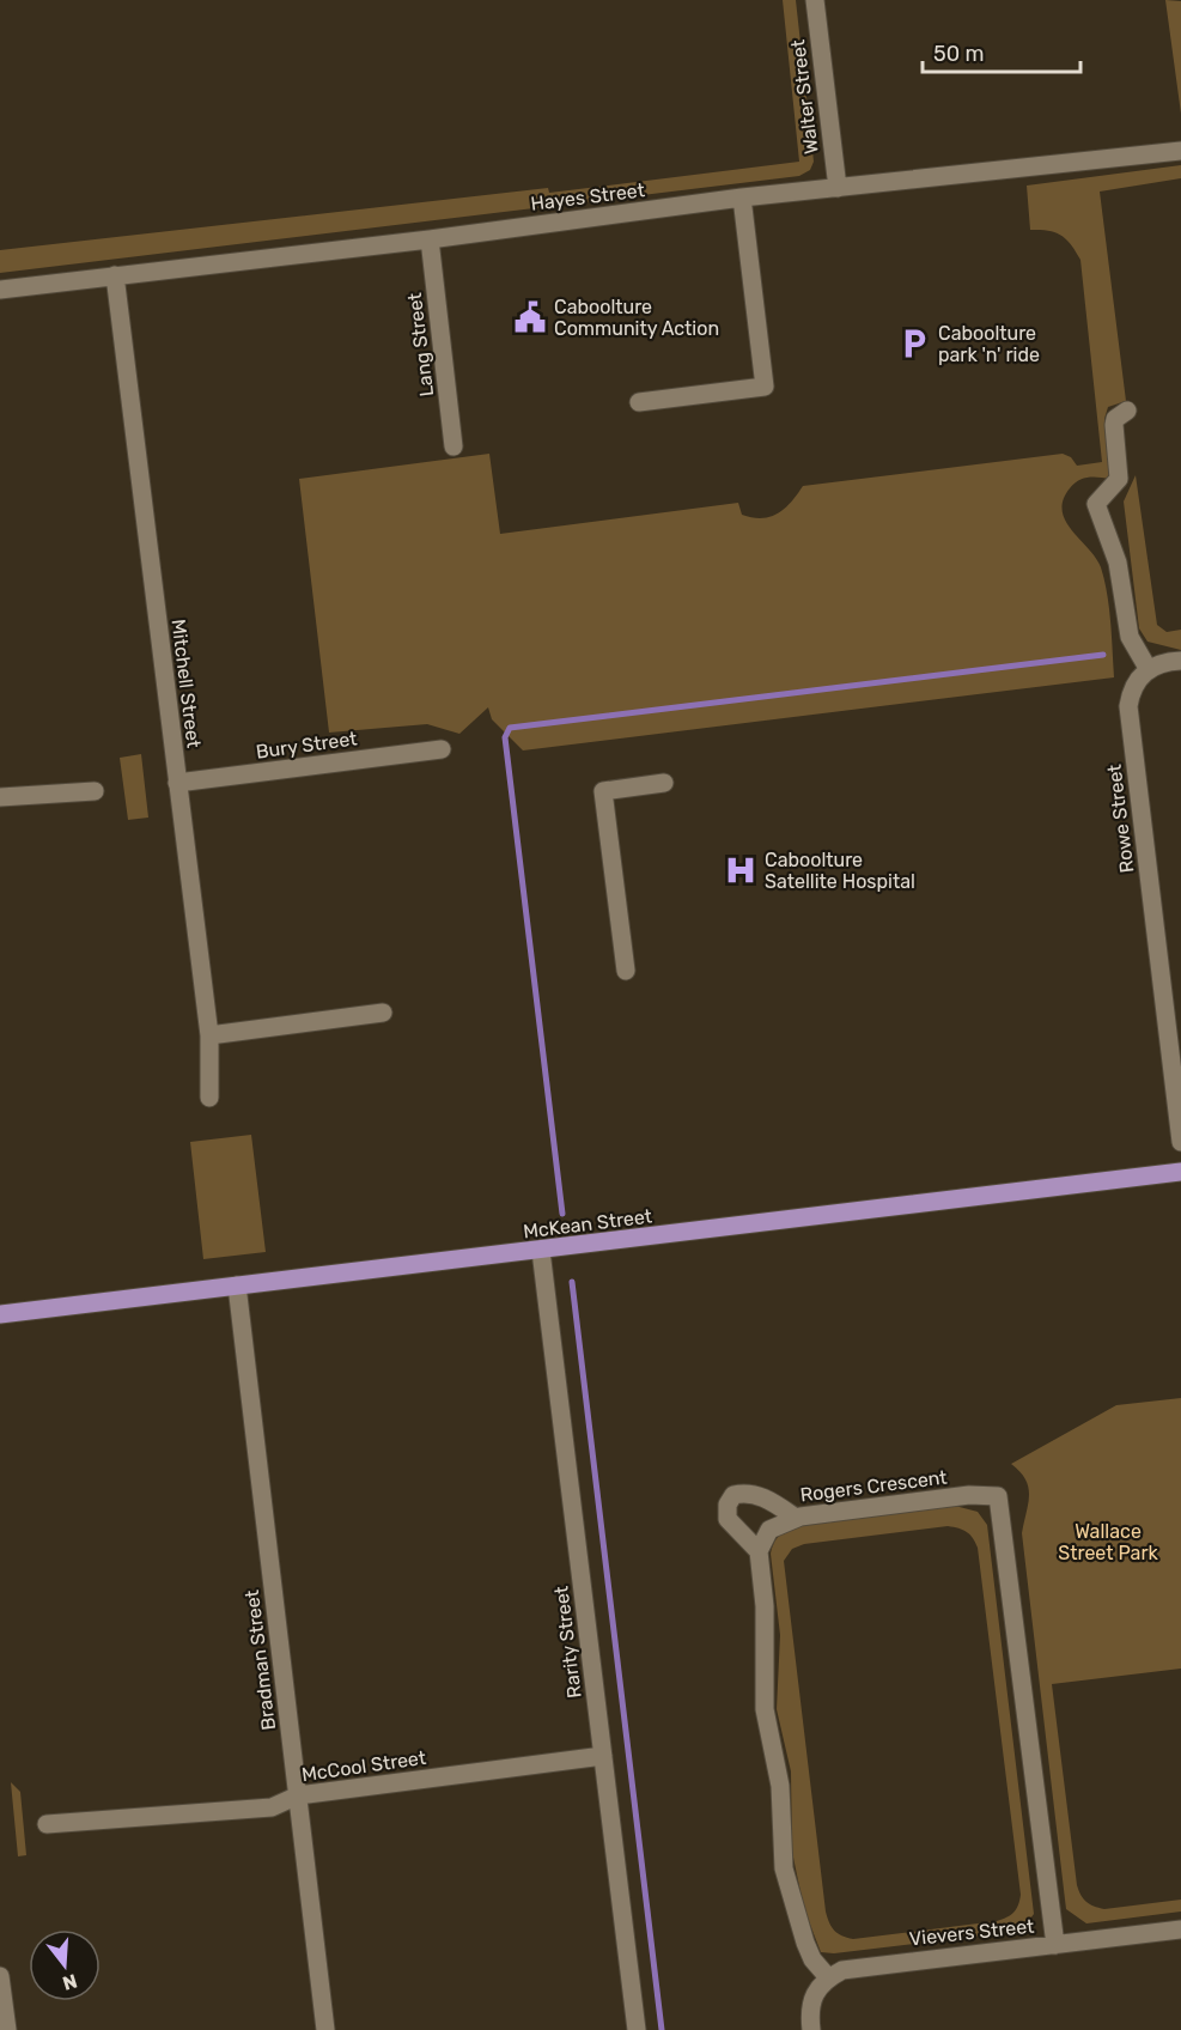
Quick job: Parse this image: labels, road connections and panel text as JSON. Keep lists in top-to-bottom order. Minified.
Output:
{"streets":{"main road":["McKean Street"],"street":["Walter Street","Hayes Street","Lang Street","Mitchell Street","Bury Street","Rowe Street","Rogers Crescent","Rarity Street","Bradman Street","McCool Street","Vievers Street"]},"crossings":[["Walter Street","Hayes Street"],["Hayes Street","Lang Street"],["Hayes Street","Mitchell Street"],["Mitchell Street","Bury Street"],["McKean Street","Rarity Street"],["McKean Street","Bradman Street"],["Rogers Crescent","Vievers Street"],["Rarity Street","McCool Street"],["Bradman Street","McCool Street"]],"parks":["Wallace Street Park"],"places":{"public building":["Caboolture Community Action"],"parking":["Caboolture park 'n' ride"],"hospital":["Caboolture Satellite Hospital"]},"scale_bar":"50 m","north":"bottom"}
